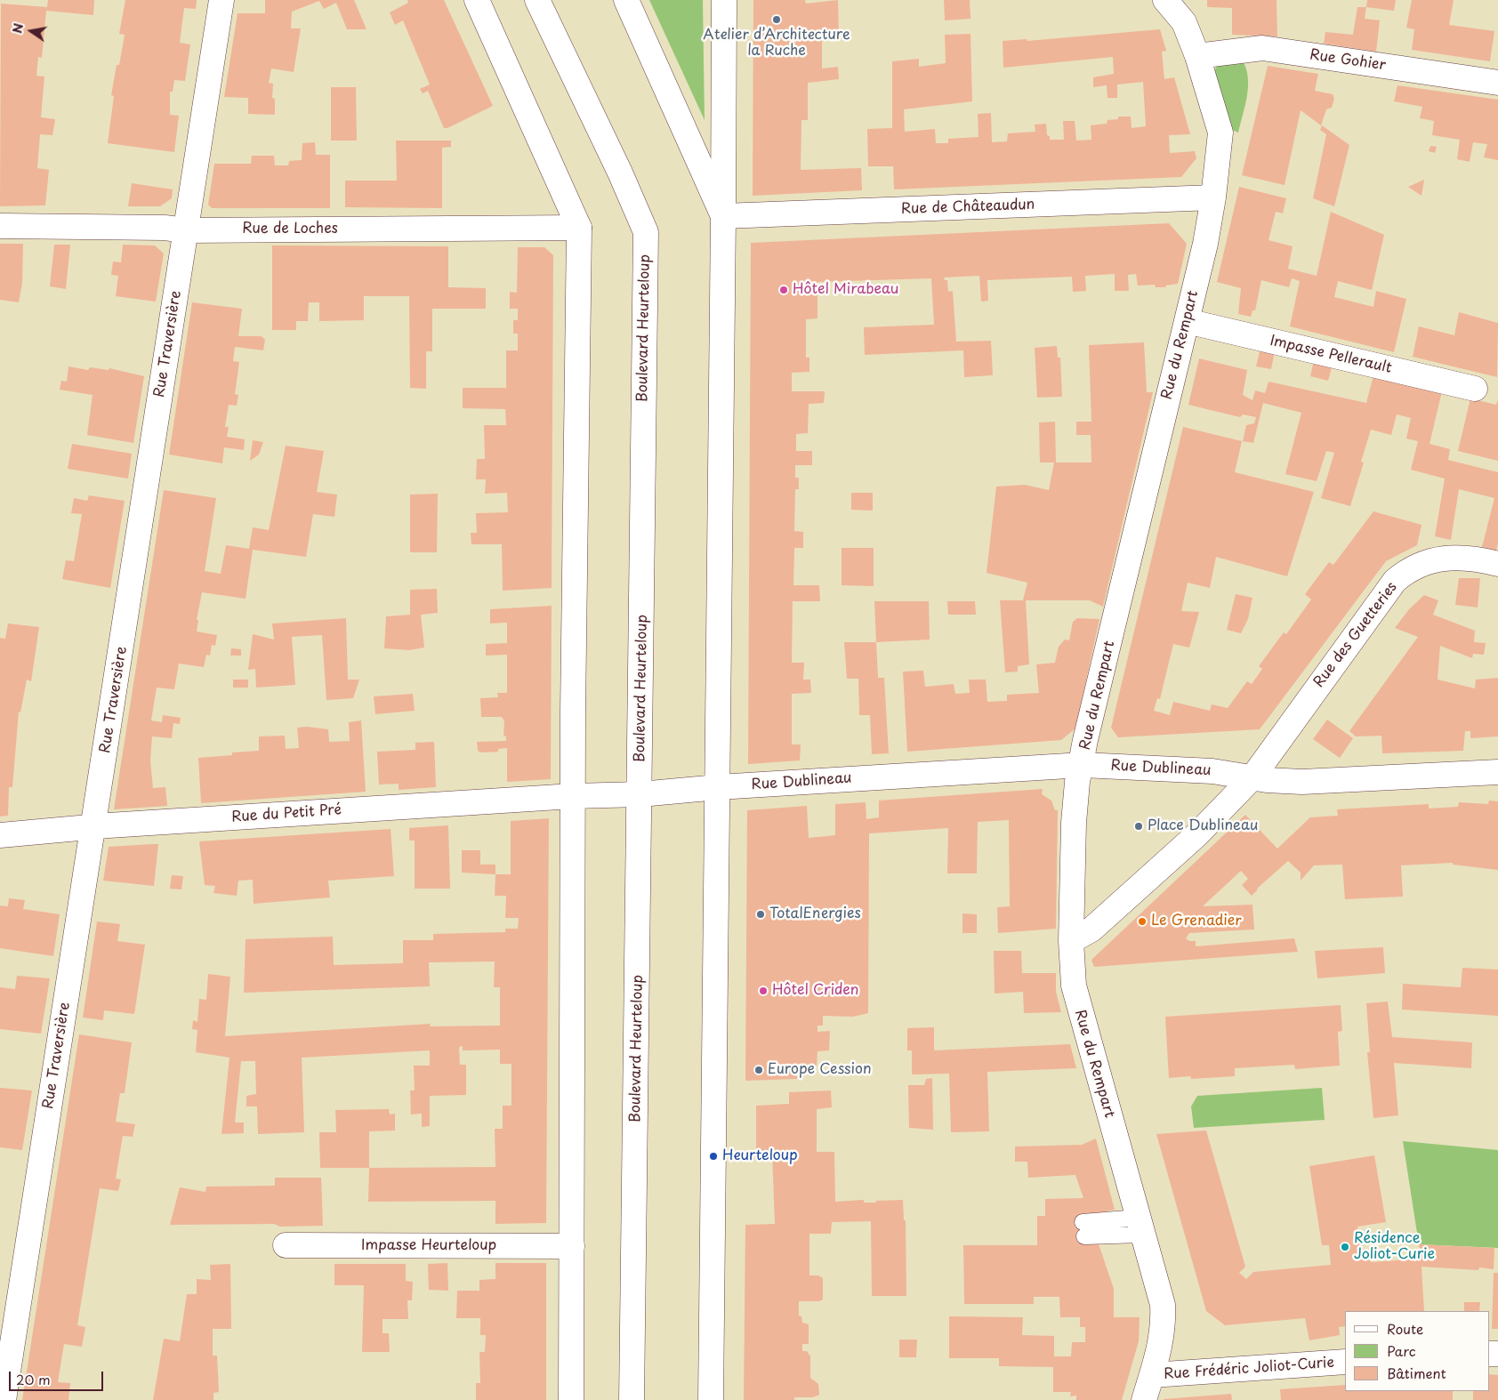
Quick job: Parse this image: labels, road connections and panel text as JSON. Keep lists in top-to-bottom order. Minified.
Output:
{"streets":{"street":["Rue Gohier","Rue de Châteaudun","Rue de Loches","Boulevard Heurteloup","Rue Traversière","Rue du Rempart","Impasse Pellerault","Rue des Guetteries","Rue Dublineau","Rue du Petit Pré","Impasse Heurteloup","Rue Frédéric Joliot-Curie"]},"crossings":[["Rue Gohier","Rue du Rempart"],["Rue de Châteaudun","Rue du Rempart"],["Rue de Loches","Rue Traversière"],["Boulevard Heurteloup","Rue Dublineau"],["Boulevard Heurteloup","Rue du Petit Pré"],["Rue Traversière","Rue du Petit Pré"],["Rue du Rempart","Impasse Pellerault"],["Rue du Rempart","Rue Dublineau"],["Rue du Rempart","Rue Frédéric Joliot-Curie"],["Rue des Guetteries","Rue Dublineau"],["Rue Dublineau","Rue du Petit Pré"]],"places":["Atelier d’Architecture la Ruche","Hôtel Mirabeau","Place Dublineau","TotalEnergies","Le Grenadier","Hôtel Criden","Europe Cession","Heurteloup","Résidence Joliot-Curie"],"legend":["Route","Parc","Bâtiment"],"scale_bar":"20 m","north":"left"}
